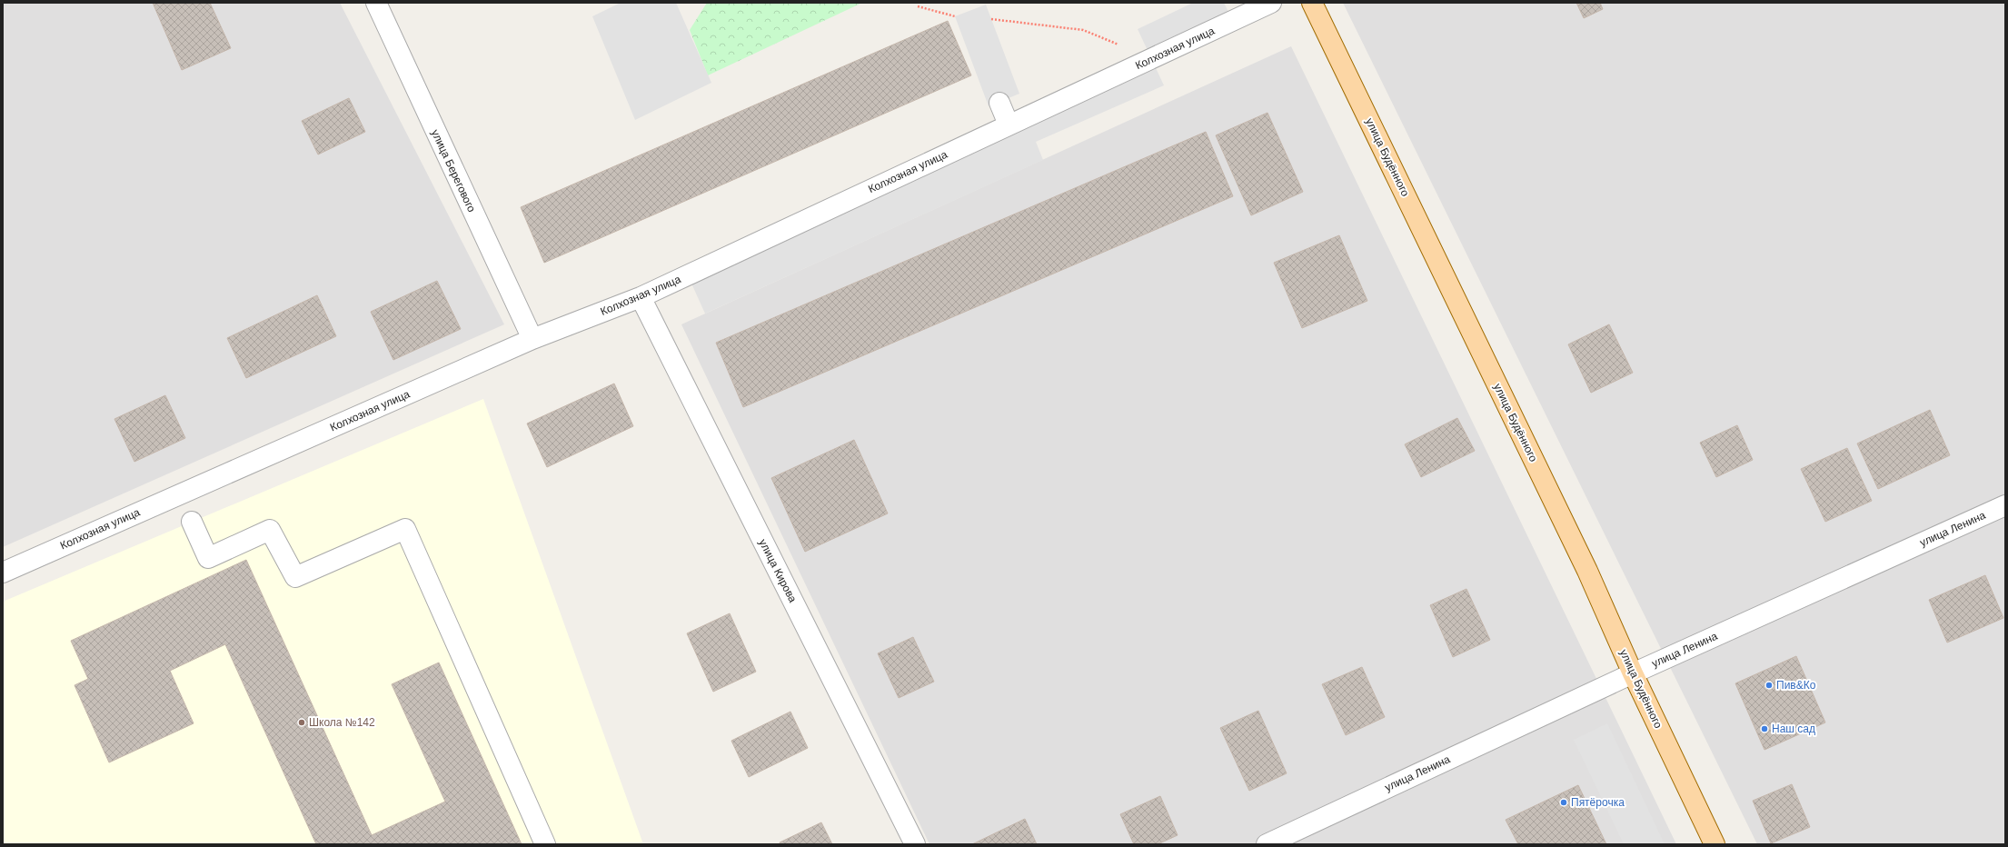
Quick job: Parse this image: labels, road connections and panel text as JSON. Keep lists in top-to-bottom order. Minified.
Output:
{"streets":{"main road":["улица Будённого"],"street":["Колхозная улица","улица Берегового","улица Ленина","улица Кирова"]},"crossings":[["Колхозная улица","улица Берегового"],["Колхозная улица","улица Кирова"],["улица Будённого","улица Ленина"]],"places":["Пив&Ко","Школа №142","Наш сад","Пятёрочка"]}
